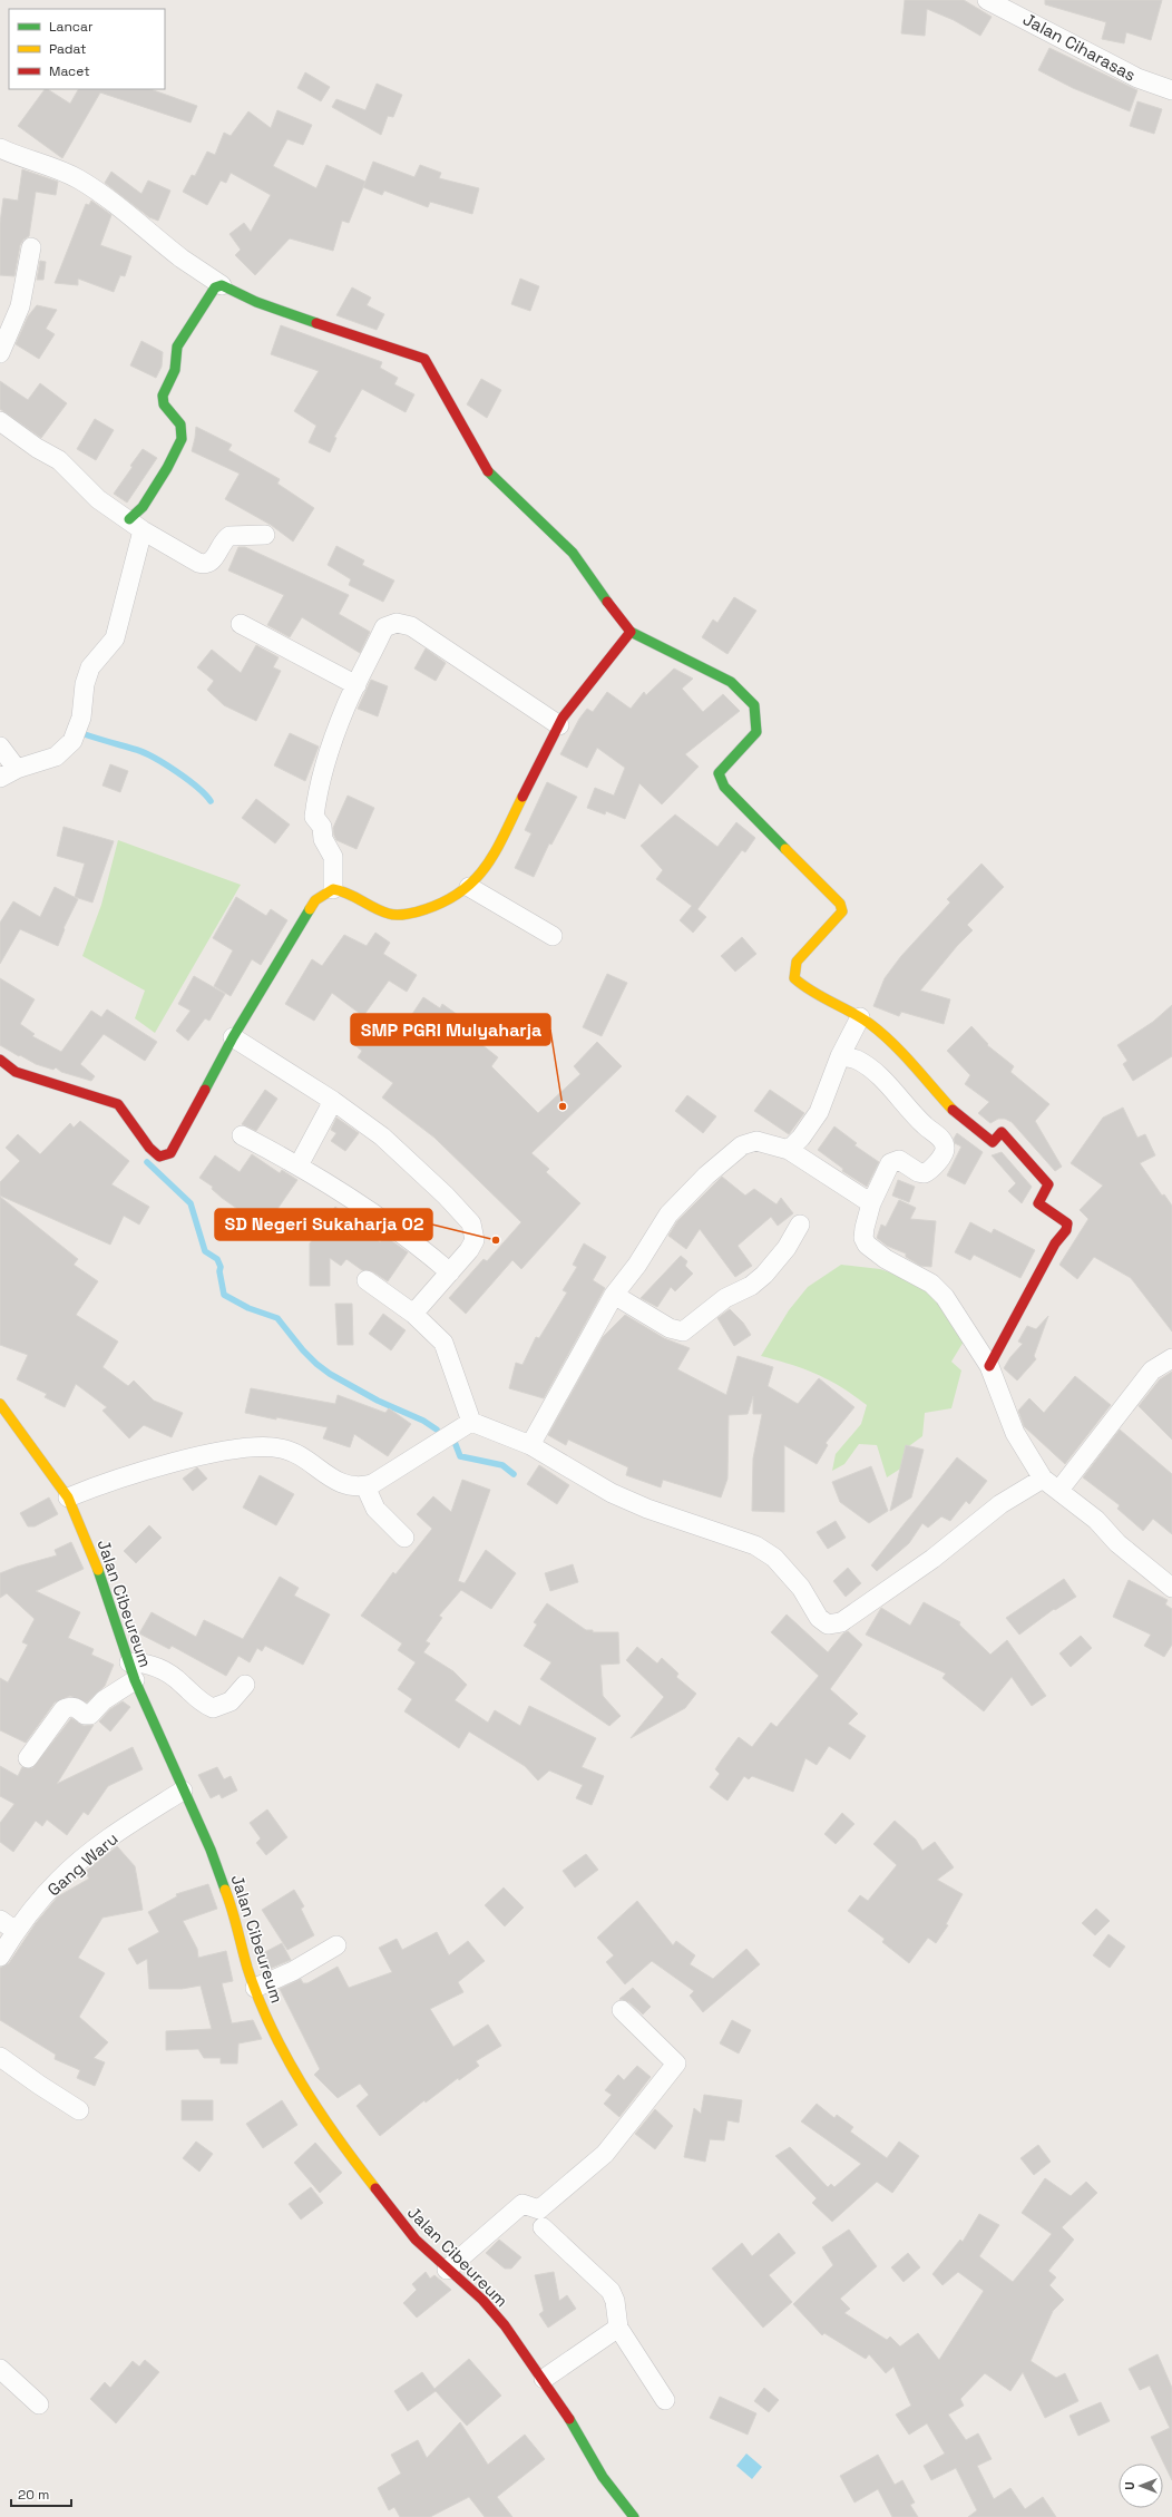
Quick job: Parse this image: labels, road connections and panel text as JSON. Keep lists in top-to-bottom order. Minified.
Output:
{"streets":{"street":["Jalan Ciharasas","Jalan Cibeureum","Gang Waru"]},"crossings":[["Jalan Cibeureum","Gang Waru"]],"places":["SMP PGRI Mulyaharja","SD Negeri Sukaharja 02"],"legend":["Lancar","Padat","Macet"],"scale_bar":"20 m","north":"left"}
